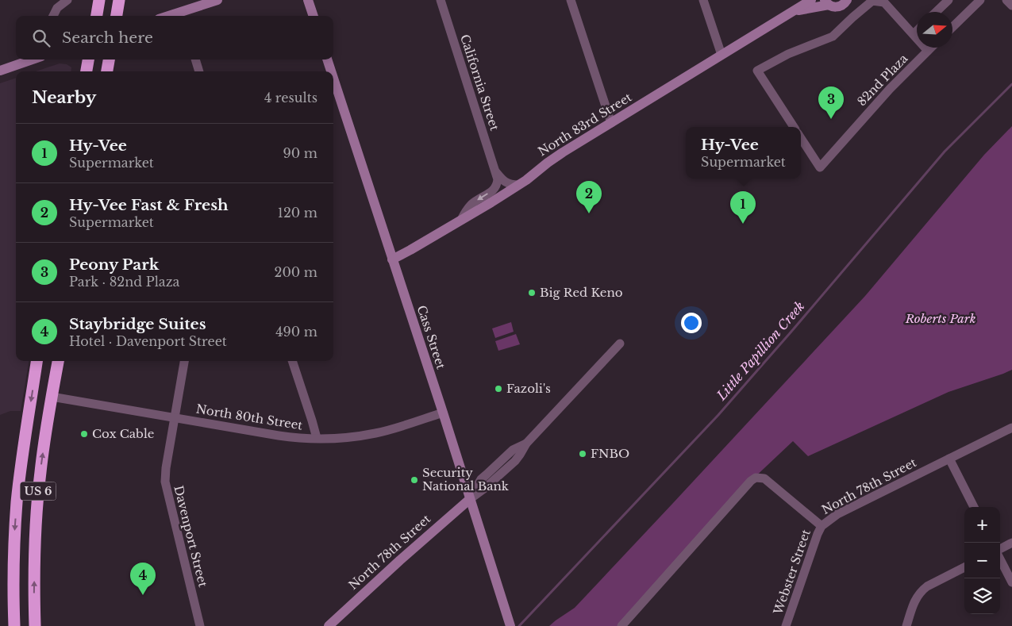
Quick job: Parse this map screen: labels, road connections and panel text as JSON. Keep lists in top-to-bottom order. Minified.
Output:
{"streets":{"highway":["US 6"],"main road":["North 83rd Street","Cass Street","North 78th Street"],"street":["82nd Plaza","California Street","North 80th Street","Davenport Street","Webster Street"]},"crossings":[["California Street","North 83rd Street"],["North 83rd Street","Cass Street"],["Cass Street","North 80th Street"],["Cass Street","North 78th Street"],["North 80th Street","US 6"],["North 80th Street","Davenport Street"],["North 78th Street","Webster Street"]],"water":["Little Papillion Creek"],"parks":["Roberts Park"],"places":["Big Red Keno","Fazoli's","Cox Cable","FNBO","Security National Bank"],"north":"right","page":{"search":"Search here","heading":["Nearby","4 results"],"pins":["3","2","1","4"],"list":[{"mark":"1","name":"Hy-Vee","note":"Supermarket","value":"90 m"},{"mark":"2","name":"Hy-Vee Fast & Fresh","note":"Supermarket","value":"120 m"},{"mark":"3","name":"Peony Park","note":"Park · 82nd Plaza","value":"200 m"},{"mark":"4","name":"Staybridge Suites","note":"Hotel · Davenport Street","value":"490 m"}],"popup":["Hy-Vee","Supermarket"],"map_buttons":["+","−"]}}
